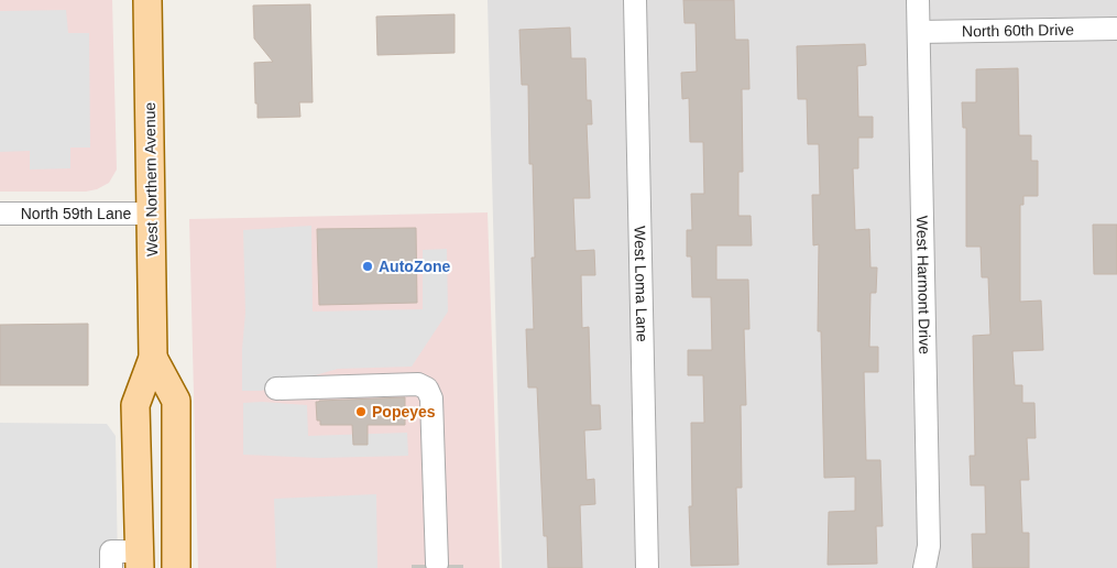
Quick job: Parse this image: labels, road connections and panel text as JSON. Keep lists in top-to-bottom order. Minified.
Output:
{"streets":{"main road":["West Northern Avenue"],"street":["North 60th Drive","North 59th Lane","West Loma Lane","West Harmont Drive"]},"crossings":[["North 60th Drive","West Harmont Drive"],["West Northern Avenue","North 59th Lane"]],"places":["AutoZone","Popeyes"]}
